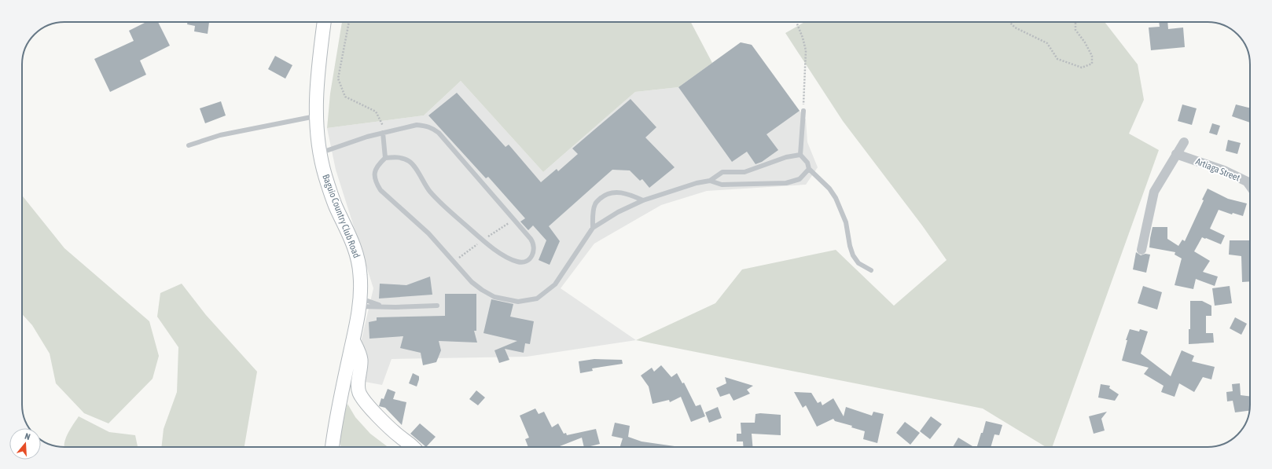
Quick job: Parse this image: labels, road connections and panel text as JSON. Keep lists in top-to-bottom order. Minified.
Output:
{"streets":{"main road":["Baguio Country Club Road"],"street":["Artiaga Street"]},"north":"top"}
